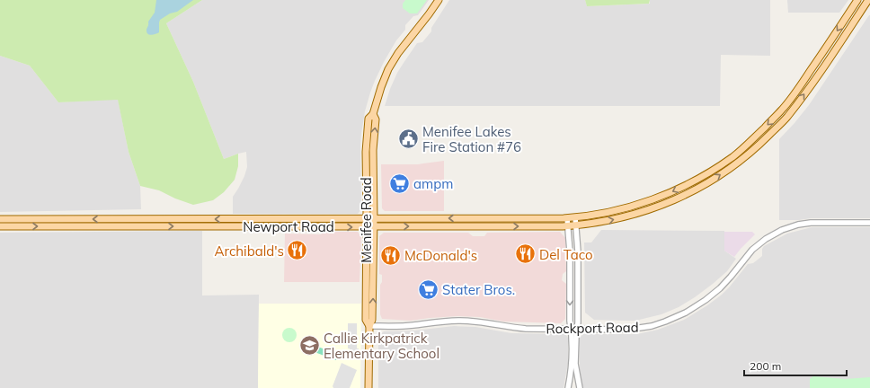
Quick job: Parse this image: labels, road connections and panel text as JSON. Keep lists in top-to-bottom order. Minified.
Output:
{"streets":{"main road":["Menifee Road","Newport Road"],"street":["Rockport Road"]},"crossings":[["Menifee Road","Newport Road"],["Menifee Road","Rockport Road"]],"places":{"public building":["Menifee Lakes Fire Station #76"],"supermarket":["ampm","Stater Bros."],"restaurant":["Archibald's","Del Taco","McDonald's"],"school or university":["Callie Kirkpatrick Elementary School"]},"scale_bar":"200 m"}
